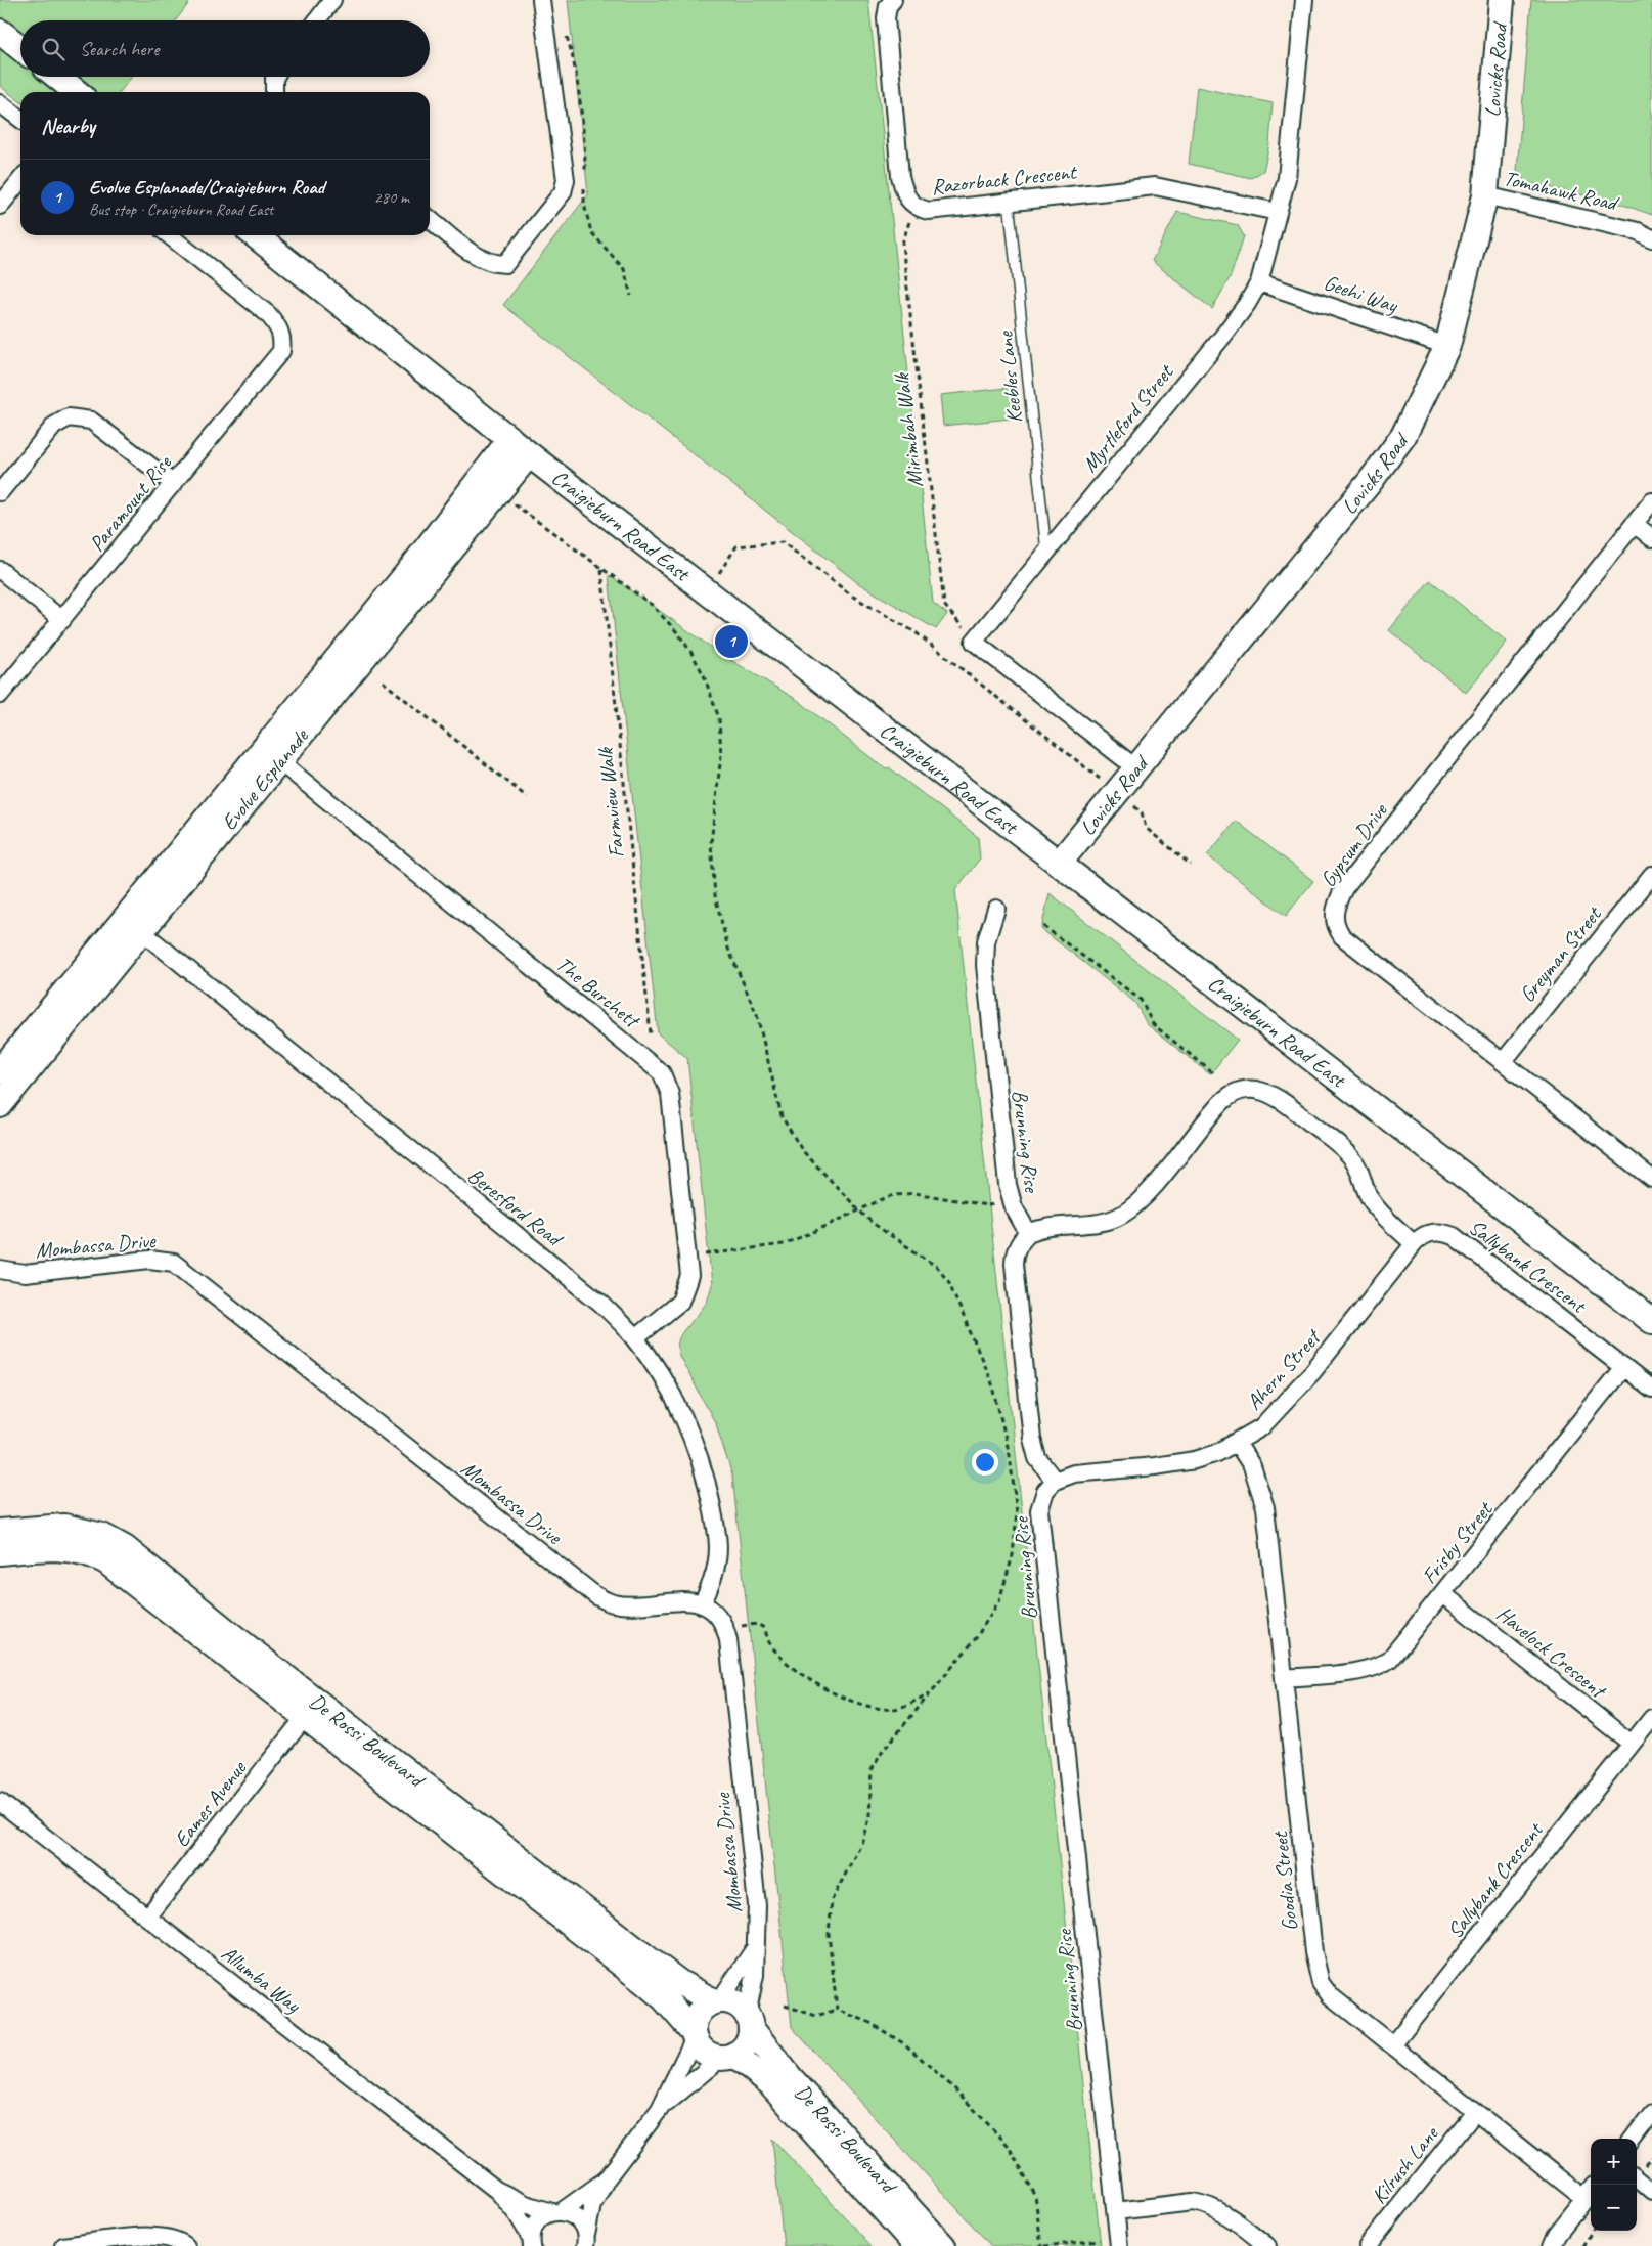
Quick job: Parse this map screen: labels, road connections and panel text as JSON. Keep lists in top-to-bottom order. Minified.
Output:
{"streets":{"street":["Lovicks Road","Razorback Crescent","Tomahawk Road","Geehi Way","Myrtleford Street","Paramount Rise","Craigieburn Road East","Evolve Esplanade","Gypsum Drive","Greyman Street","The Burchett","Brunning Rise","Beresford Road","Mombassa Drive","Sallybank Crescent","Ahern Street","Frisby Street","Havelock Crescent","De Rossi Boulevard","Eames Avenue","Goodia Street","Allumba Way","Kilrush Lane"],"lane":["Keebles Lane"],"path":["Mirimbah Walk","Farmview Walk"]},"crossings":[["Lovicks Road","Tomahawk Road"],["Lovicks Road","Geehi Way"],["Lovicks Road","Craigieburn Road East"],["Razorback Crescent","Keebles Lane"],["Razorback Crescent","Myrtleford Street"],["Razorback Crescent","Mirimbah Walk"],["Geehi Way","Myrtleford Street"],["Keebles Lane","Myrtleford Street"],["Myrtleford Street","Mirimbah Walk"],["Craigieburn Road East","Evolve Esplanade"],["Evolve Esplanade","The Burchett"],["Evolve Esplanade","Beresford Road"],["Gypsum Drive","Greyman Street"],["The Burchett","Beresford Road"],["Brunning Rise","Ahern Street"],["Beresford Road","Mombassa Drive"],["Mombassa Drive","De Rossi Boulevard"],["Sallybank Crescent","Ahern Street"],["Sallybank Crescent","Frisby Street"],["Sallybank Crescent","Havelock Crescent"],["Sallybank Crescent","Goodia Street"],["Ahern Street","Goodia Street"],["Frisby Street","Havelock Crescent"],["Frisby Street","Goodia Street"],["De Rossi Boulevard","Eames Avenue"],["Eames Avenue","Allumba Way"],["Goodia Street","Kilrush Lane"]],"page":{"search":"Search here","heading":"Nearby","list":[{"mark":"1","name":"Evolve Esplanade/Craigieburn Road","note":"Bus stop · Craigieburn Road East","value":"280 m"}],"pins":"1","map_buttons":["+","−"]}}
